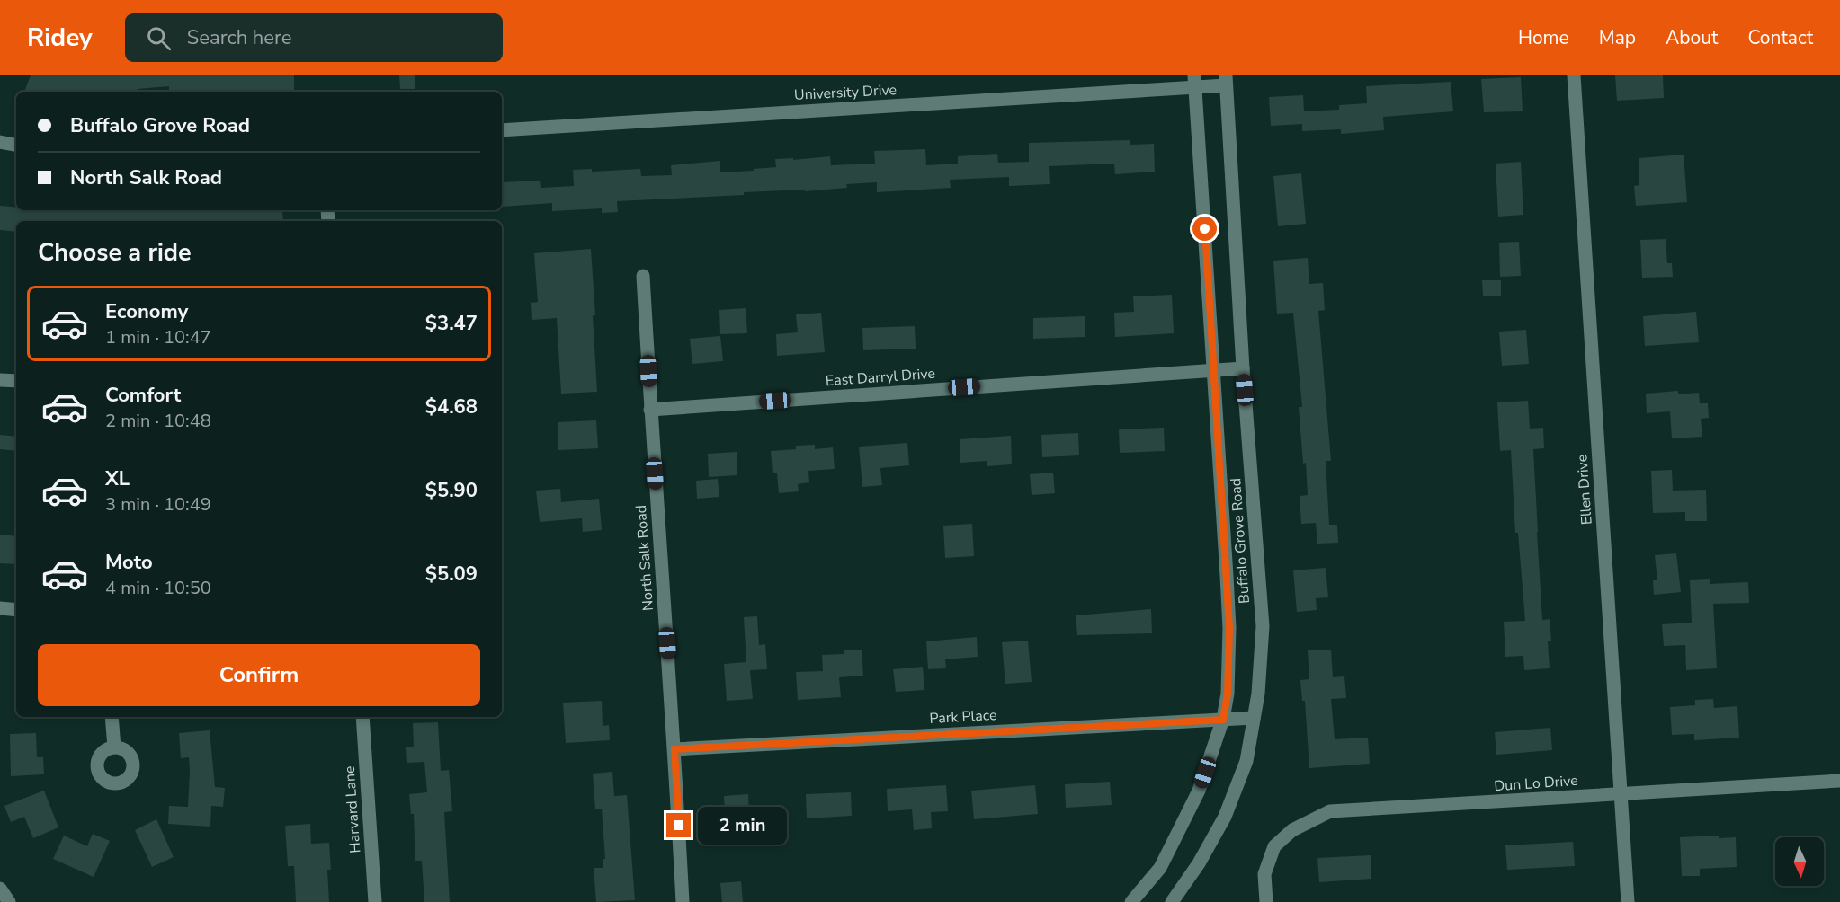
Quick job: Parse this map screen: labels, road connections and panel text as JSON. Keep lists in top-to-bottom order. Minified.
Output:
{"streets":{"street":["University Drive","East Darryl Drive","Ellen Drive","Buffalo Grove Road","North Salk Road","Park Place","Dun Lo Drive","Harvard Lane"]},"crossings":[["University Drive","Buffalo Grove Road"],["East Darryl Drive","Buffalo Grove Road"],["East Darryl Drive","North Salk Road"],["Ellen Drive","Dun Lo Drive"],["Buffalo Grove Road","Park Place"],["North Salk Road","Park Place"]],"north":"bottom","page":{"header":"Ridey","search":"Search here","nav":["Home","Map","About","Contact"],"banner":["Buffalo Grove Road","North Salk Road"],"heading":"Choose a ride","list":[{"name":"Economy","note":"1 min · 10:47","value":"$3.47"},{"name":"Comfort","note":"2 min · 10:48","value":"$4.68"},{"name":"XL","note":"3 min · 10:49","value":"$5.90"},{"name":"Moto","note":"4 min · 10:50","value":"$5.09"}],"buttons":"Confirm","bubble":"2 min"}}
